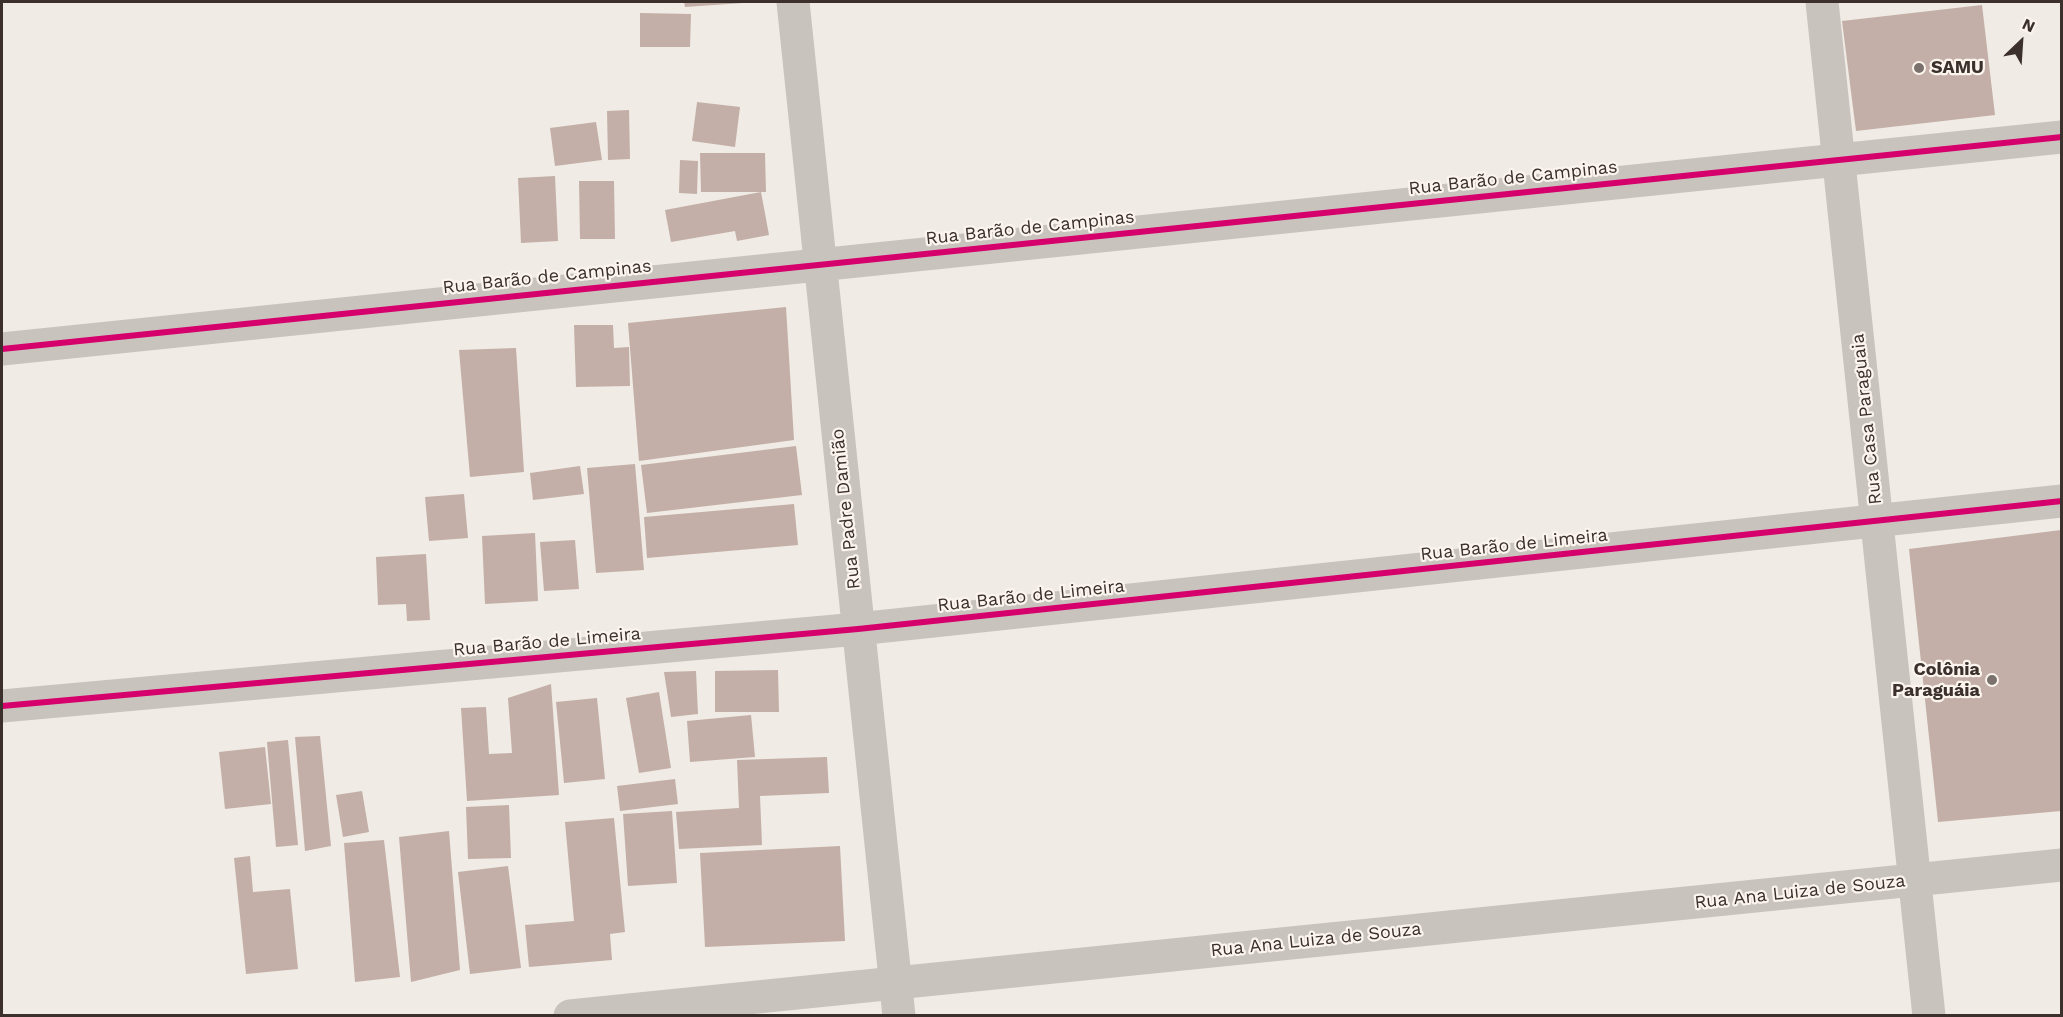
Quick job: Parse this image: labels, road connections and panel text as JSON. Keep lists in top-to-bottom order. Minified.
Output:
{"streets":{"street":["Rua Barão de Campinas","Rua Casa Paraguaia","Rua Padre Damião","Rua Barão de Limeira","Rua Ana Luiza de Souza"]},"crossings":[["Rua Barão de Campinas","Rua Casa Paraguaia"],["Rua Barão de Campinas","Rua Padre Damião"],["Rua Casa Paraguaia","Rua Barão de Limeira"],["Rua Casa Paraguaia","Rua Ana Luiza de Souza"],["Rua Padre Damião","Rua Barão de Limeira"],["Rua Padre Damião","Rua Ana Luiza de Souza"]],"places":["SAMU","Colônia Paraguáia"],"north":"top right"}
